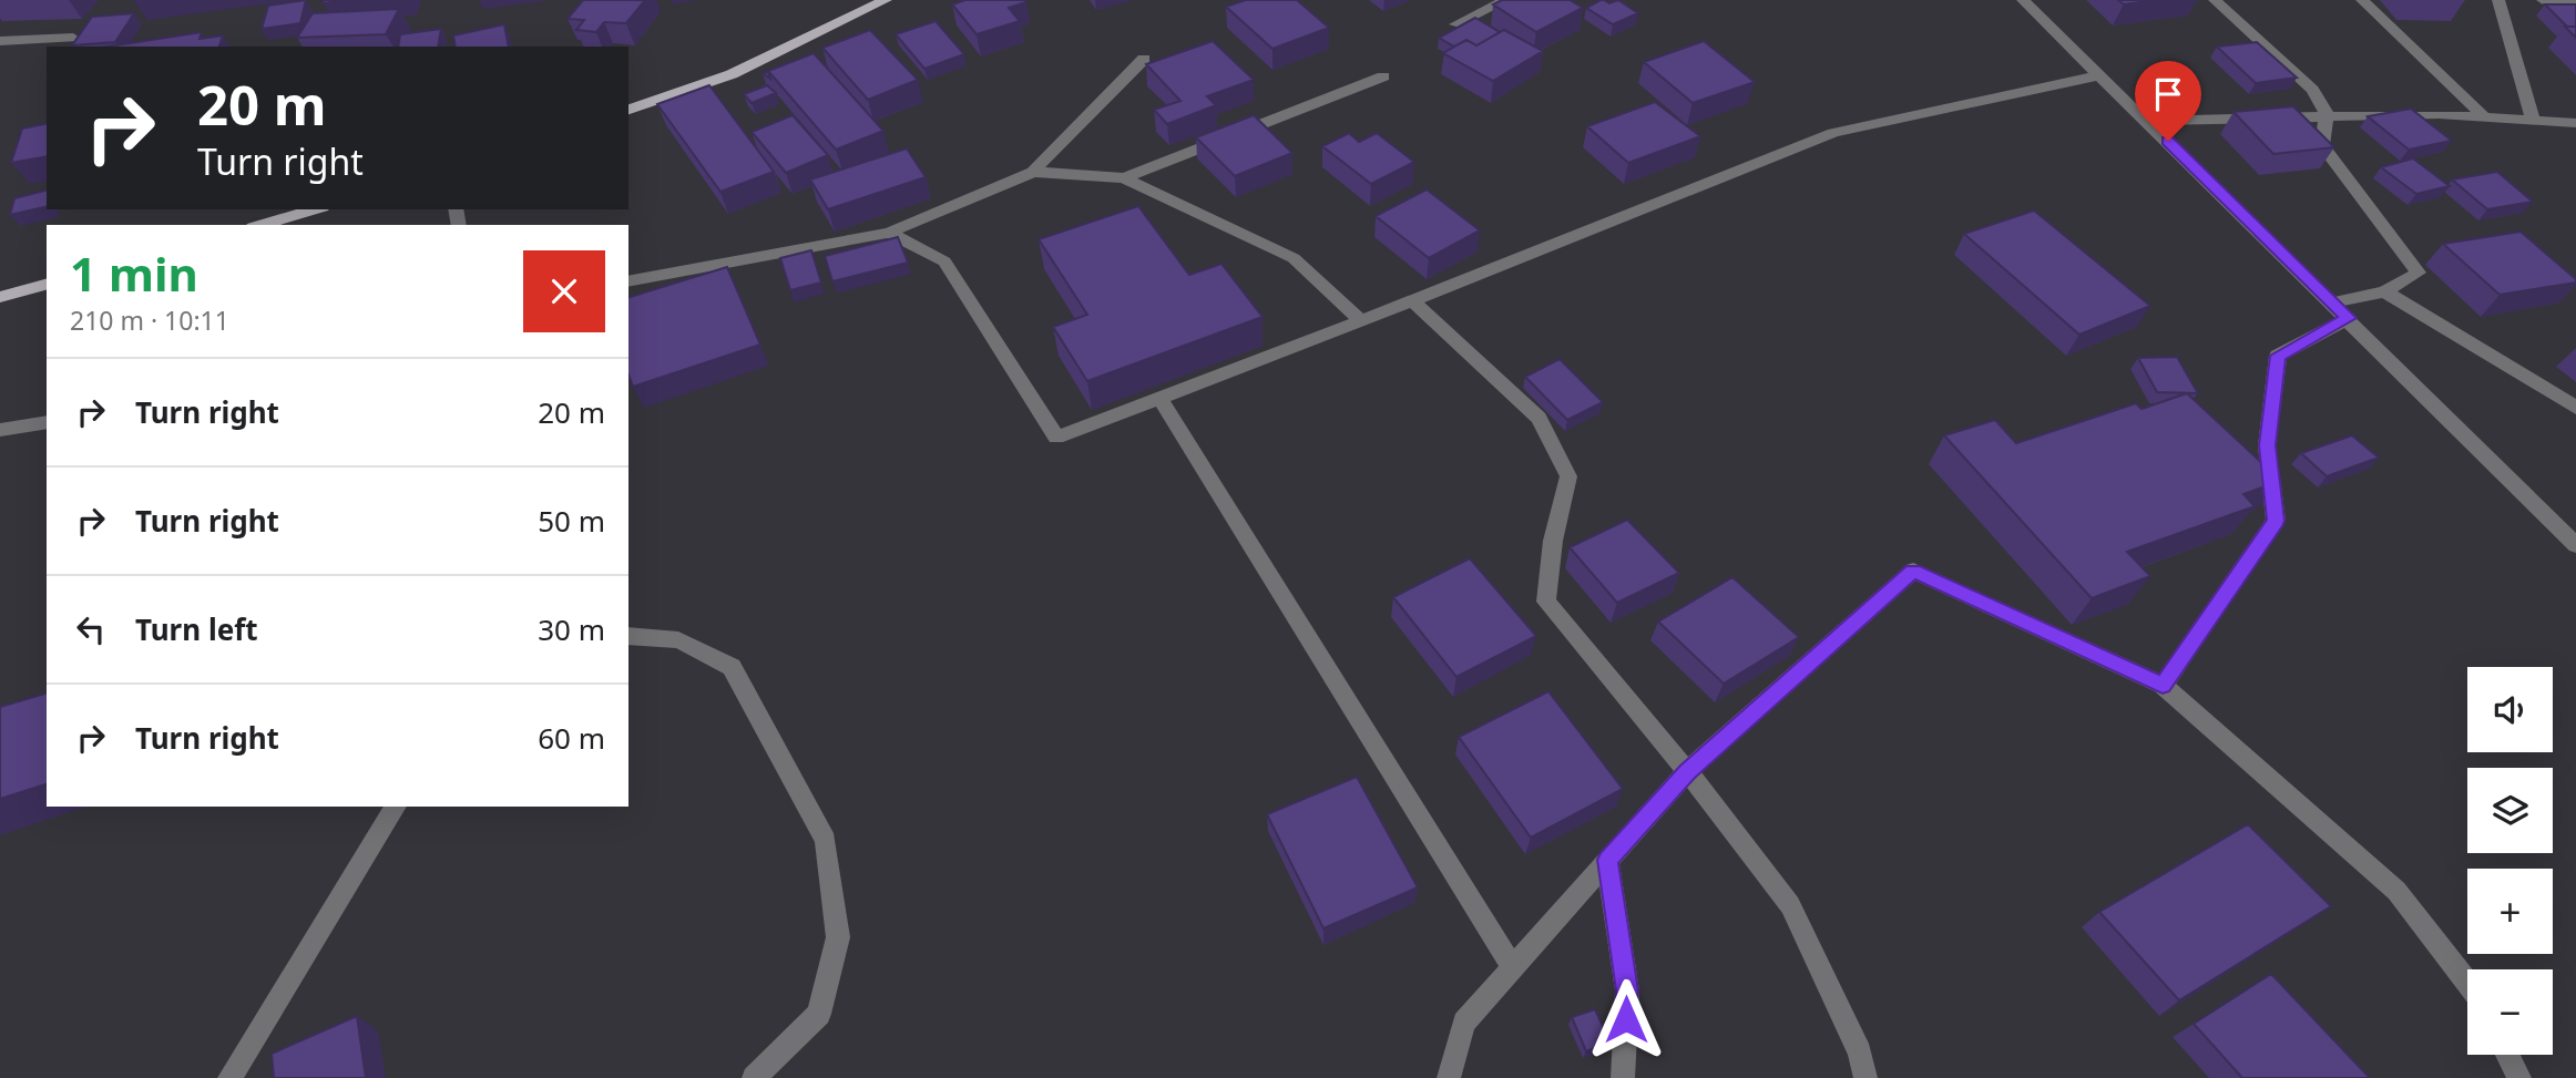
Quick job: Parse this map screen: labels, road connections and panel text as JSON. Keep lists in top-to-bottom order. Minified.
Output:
{"page":{"turn":["20 m","Turn right"],"heading":["1 min","210 m · 10:11"],"list":[{"name":"Turn right","value":"20 m"},{"name":"Turn right","value":"50 m"},{"name":"Turn left","value":"30 m"},{"name":"Turn right","value":"60 m"}],"map_buttons":["+","−"]}}
